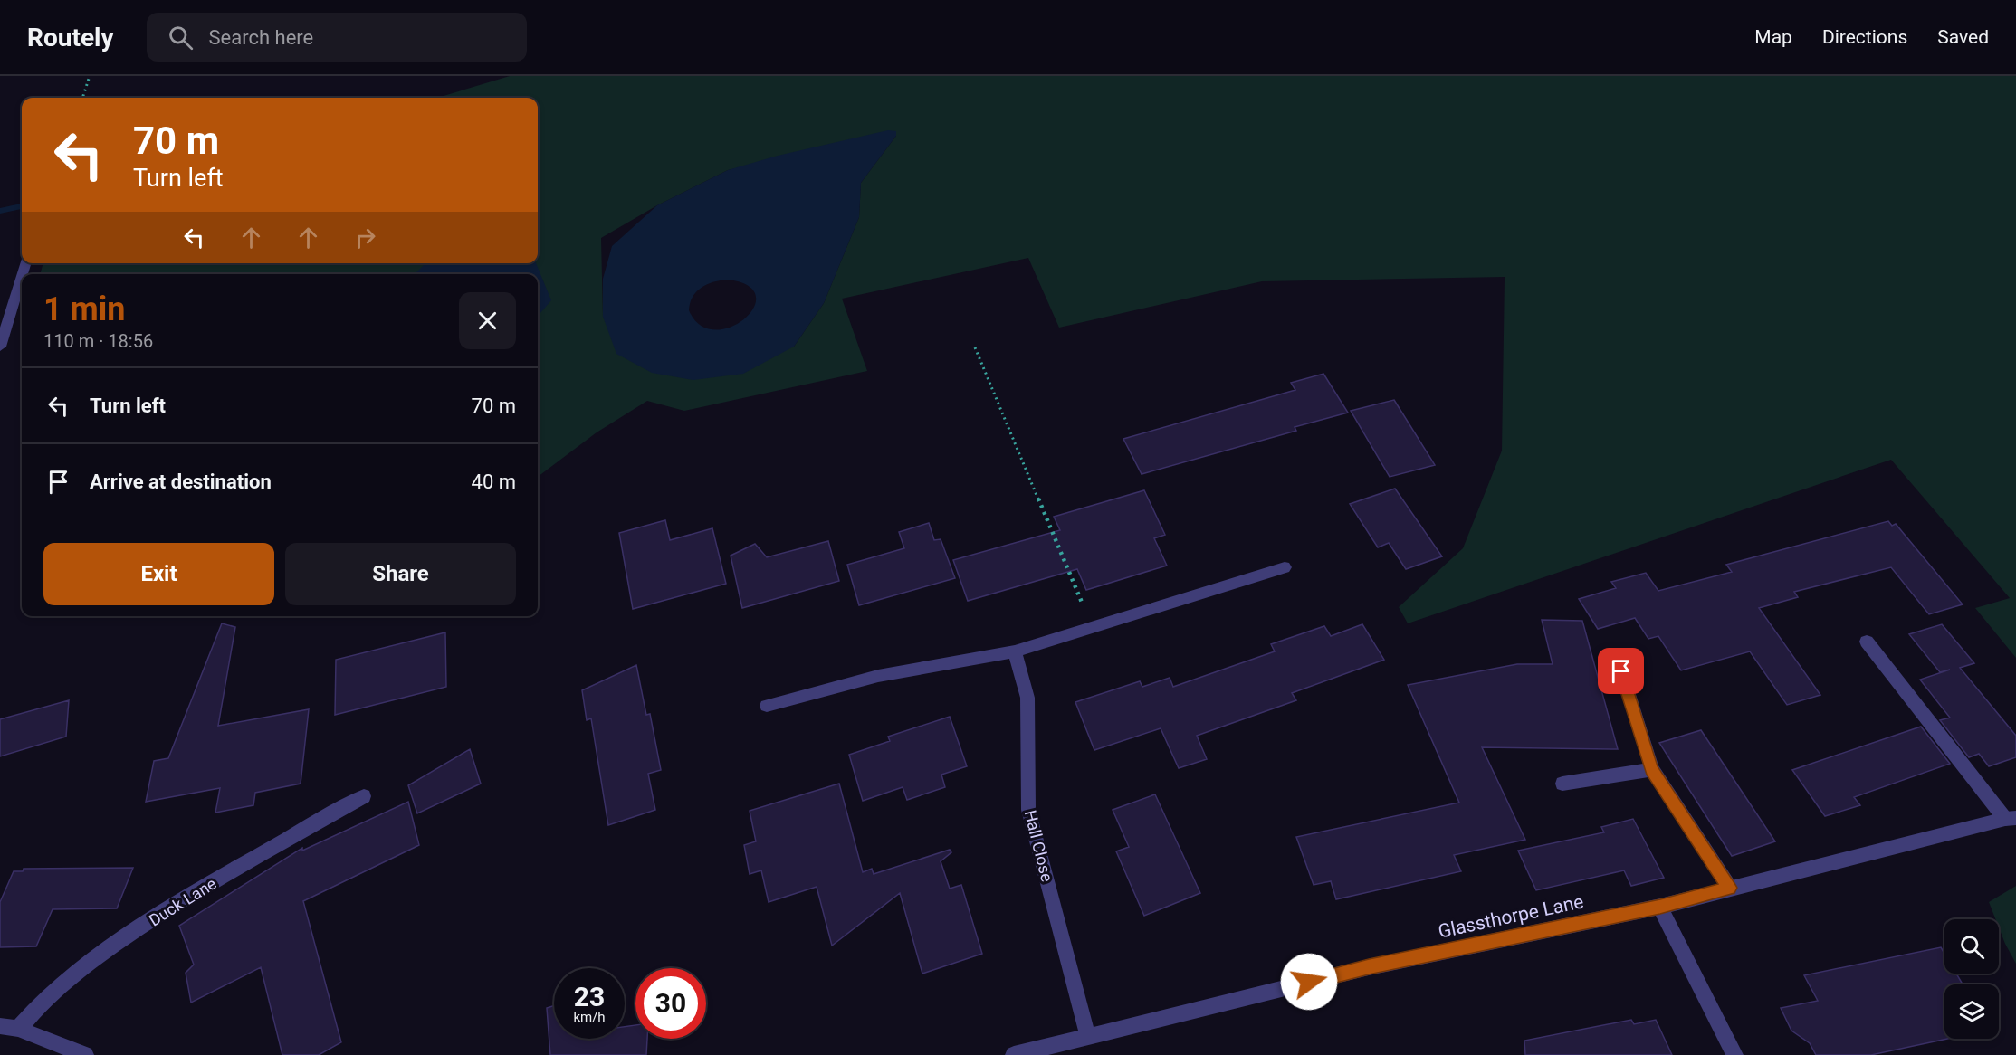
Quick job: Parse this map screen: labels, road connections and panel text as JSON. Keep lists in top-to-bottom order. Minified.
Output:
{"streets":{"street":["Hall Close","Duck Lane","Glassthorpe Lane"]},"crossings":[["Hall Close","Glassthorpe Lane"]],"page":{"header":"Routely","search":"Search here","nav":["Map","Directions","Saved"],"turn":["70 m","Turn left"],"heading":["1 min","110 m · 18:56"],"list":[{"name":"Turn left","value":"70 m"},{"name":"Arrive at destination","value":"40 m"}],"buttons":["Exit","Share"],"speed":"23 km/h","limit":"30"}}
